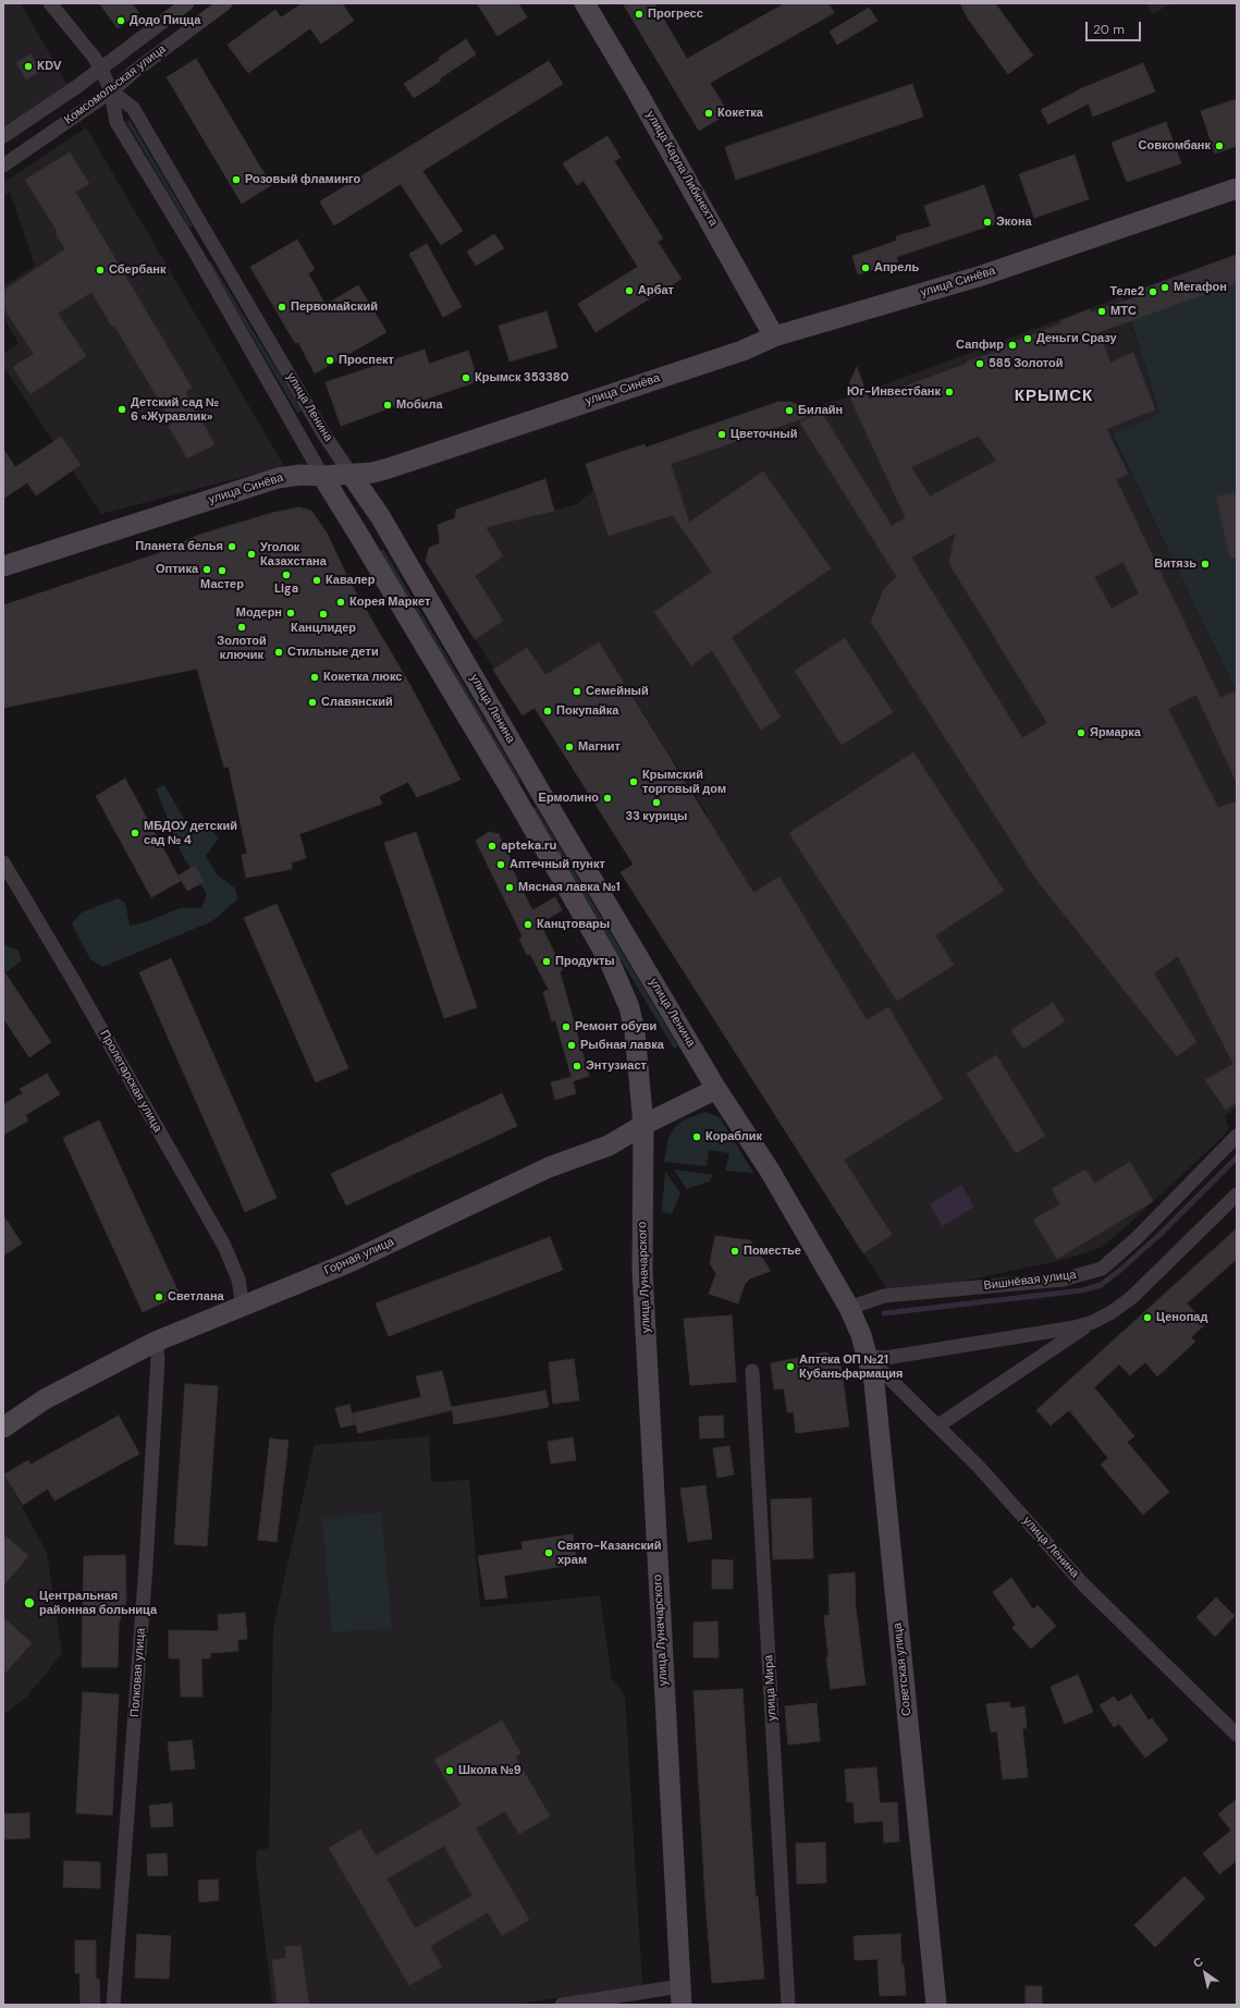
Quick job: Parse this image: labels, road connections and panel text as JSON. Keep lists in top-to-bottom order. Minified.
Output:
{"streets":{"main road":["улица Карла Либкнехта","улица Синёва","улица Ленина","Горная улица","улица Луначарского","Советская улица"],"street":["Комсомольская улица","Пролетарская улица","Вишнёвая улица","Полковая улица","улица Мира"]},"crossings":[["Комсомольская улица","улица Ленина"],["улица Карла Либкнехта","улица Синёва"],["улица Синёва","улица Ленина"],["улица Ленина","Горная улица"],["улица Ленина","улица Луначарского"],["улица Ленина","Вишнёвая улица"],["улица Ленина","Советская улица"],["Пролетарская улица","Горная улица"],["Горная улица","улица Луначарского"],["Горная улица","Полковая улица"]],"districts":["КРЫМСК"],"places":["Прогресс","Додо Пицца","KDV","Кокетка","Совкомбанк","Розовый фламинго","Экона","Апрель","Сбербанк","Мегафон","Арбат","Теле2","Первомайский","МТС","Деньги Сразу","Сапфир","Проспект","585 Золотой","Крымск 353380","Юг-Инвестбанк","Мобила","Детский сад № 6 «Журавлик»","Билайн","Цветочный","Планета белья","Уголок Казахстана","Витязь","Оптика","Мастер","Liga","Кавалер","Корея Маркет","Модерн","Канцлидер","Золотой ключик","Стильные дети","Кокетка люкс","Семейный","Славянский","Покупайка","Ярмарка","Магнит","Крымский торговый дом","Ермолино","33 курицы","МБДОУ детский сад № 4","apteka.ru","Аптечный пункт","Мясная лавка №1","Канцтовары","Продукты","Ремонт обуви","Рыбная лавка","Энтузиаст","Кораблик","Поместье","Светлана","Ценопад","Аптека ОП №21 Кубаньфармация","Свято-Казанский храм","Центральная районная больница","Школа №9"],"scale_bar":"20 m","north":"top left"}
